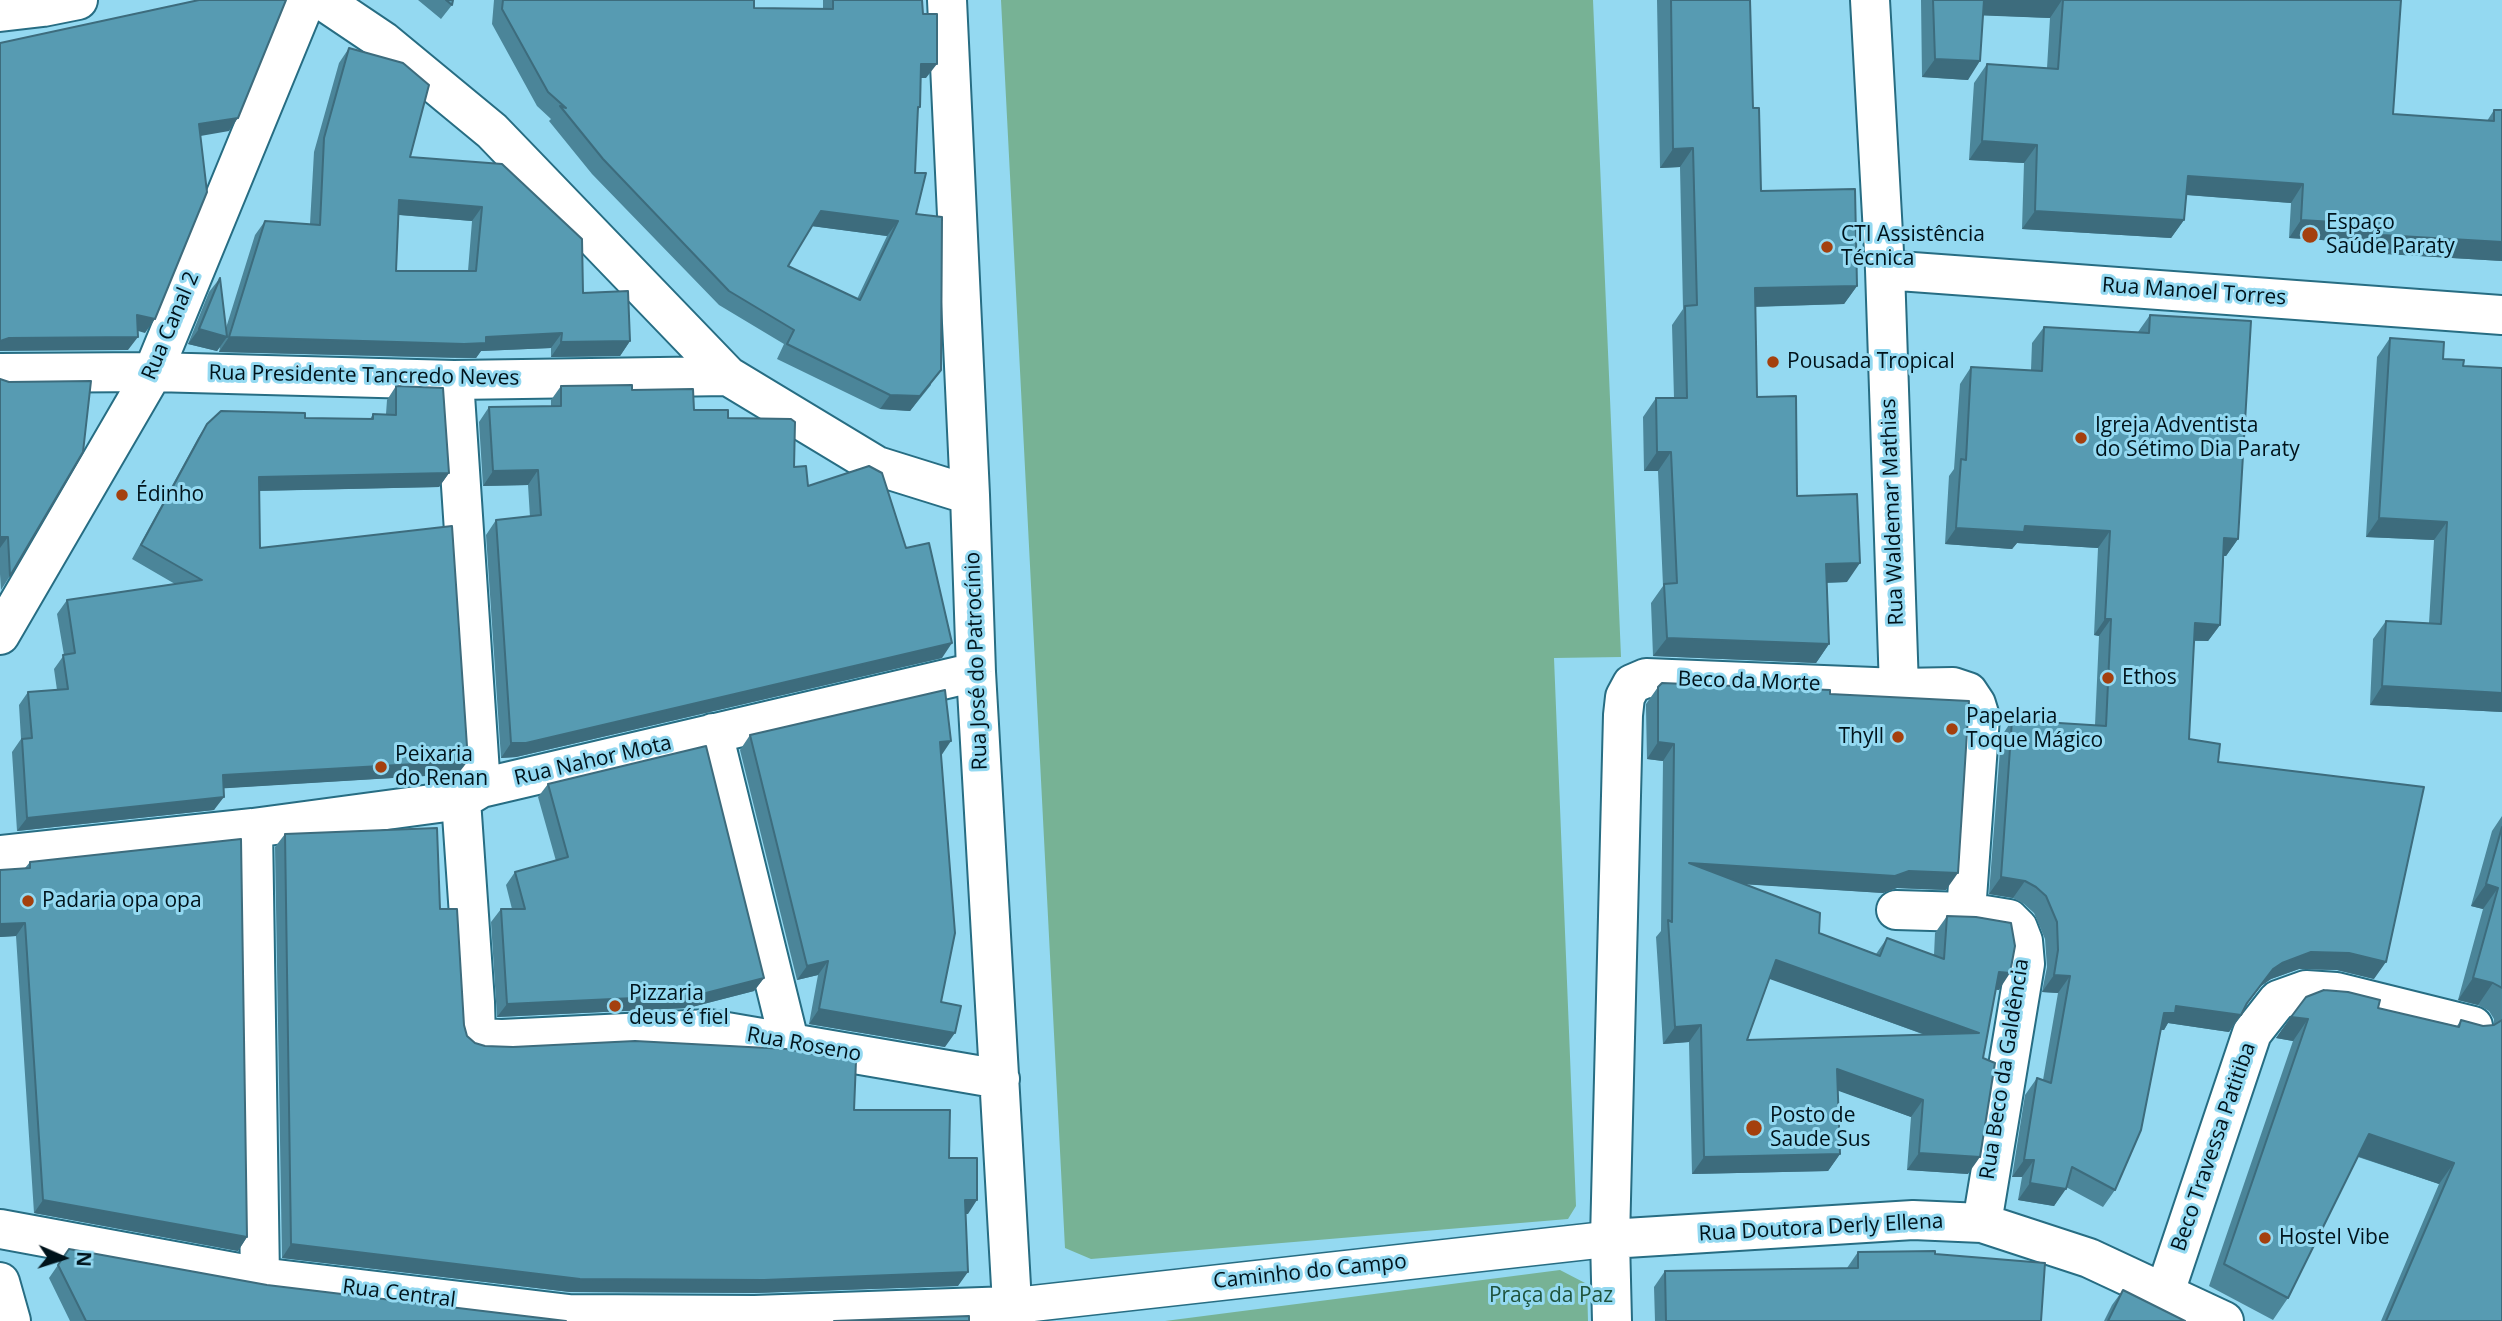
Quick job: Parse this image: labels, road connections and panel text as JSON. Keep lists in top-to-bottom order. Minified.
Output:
{"streets":{"street":["Rua Manoel Torres","Rua Canal 2","Rua Presidente Tancredo Neves","Rua Waldemar Mathias","Rua José do Patrocínio","Beco da Morte","Rua Nahor Mota","Rua Roseno","Rua Beco da Galdência","Beco Travessa Patitiba","Rua Doutora Derly Ellena","Caminho do Campo","Rua Central"]},"crossings":[["Rua Manoel Torres","Rua Waldemar Mathias"],["Rua Canal 2","Rua Presidente Tancredo Neves"],["Rua Waldemar Mathias","Beco da Morte"],["Rua José do Patrocínio","Rua Nahor Mota"],["Rua José do Patrocínio","Rua Roseno"],["Rua José do Patrocínio","Caminho do Campo"],["Rua José do Patrocínio","Rua Central"],["Beco da Morte","Rua Doutora Derly Ellena"],["Beco da Morte","Caminho do Campo"],["Rua Nahor Mota","Rua Roseno"],["Rua Beco da Galdência","Rua Doutora Derly Ellena"],["Beco Travessa Patitiba","Rua Doutora Derly Ellena"],["Rua Doutora Derly Ellena","Caminho do Campo"],["Caminho do Campo","Rua Central"]],"parks":["Praça da Paz"],"places":["Espaço Saúde Paraty","CTI Assistência Técnica","Pousada Tropical","Igreja Adventista do Sétimo Dia Paraty","Édinho","Ethos","Papelaria Toque Mágico","Thyll","Peixaria do Renan","Padaria opa opa","Pizzaria deus é fiel","Posto de Saude Sus","Hostel Vibe"],"north":"right"}
